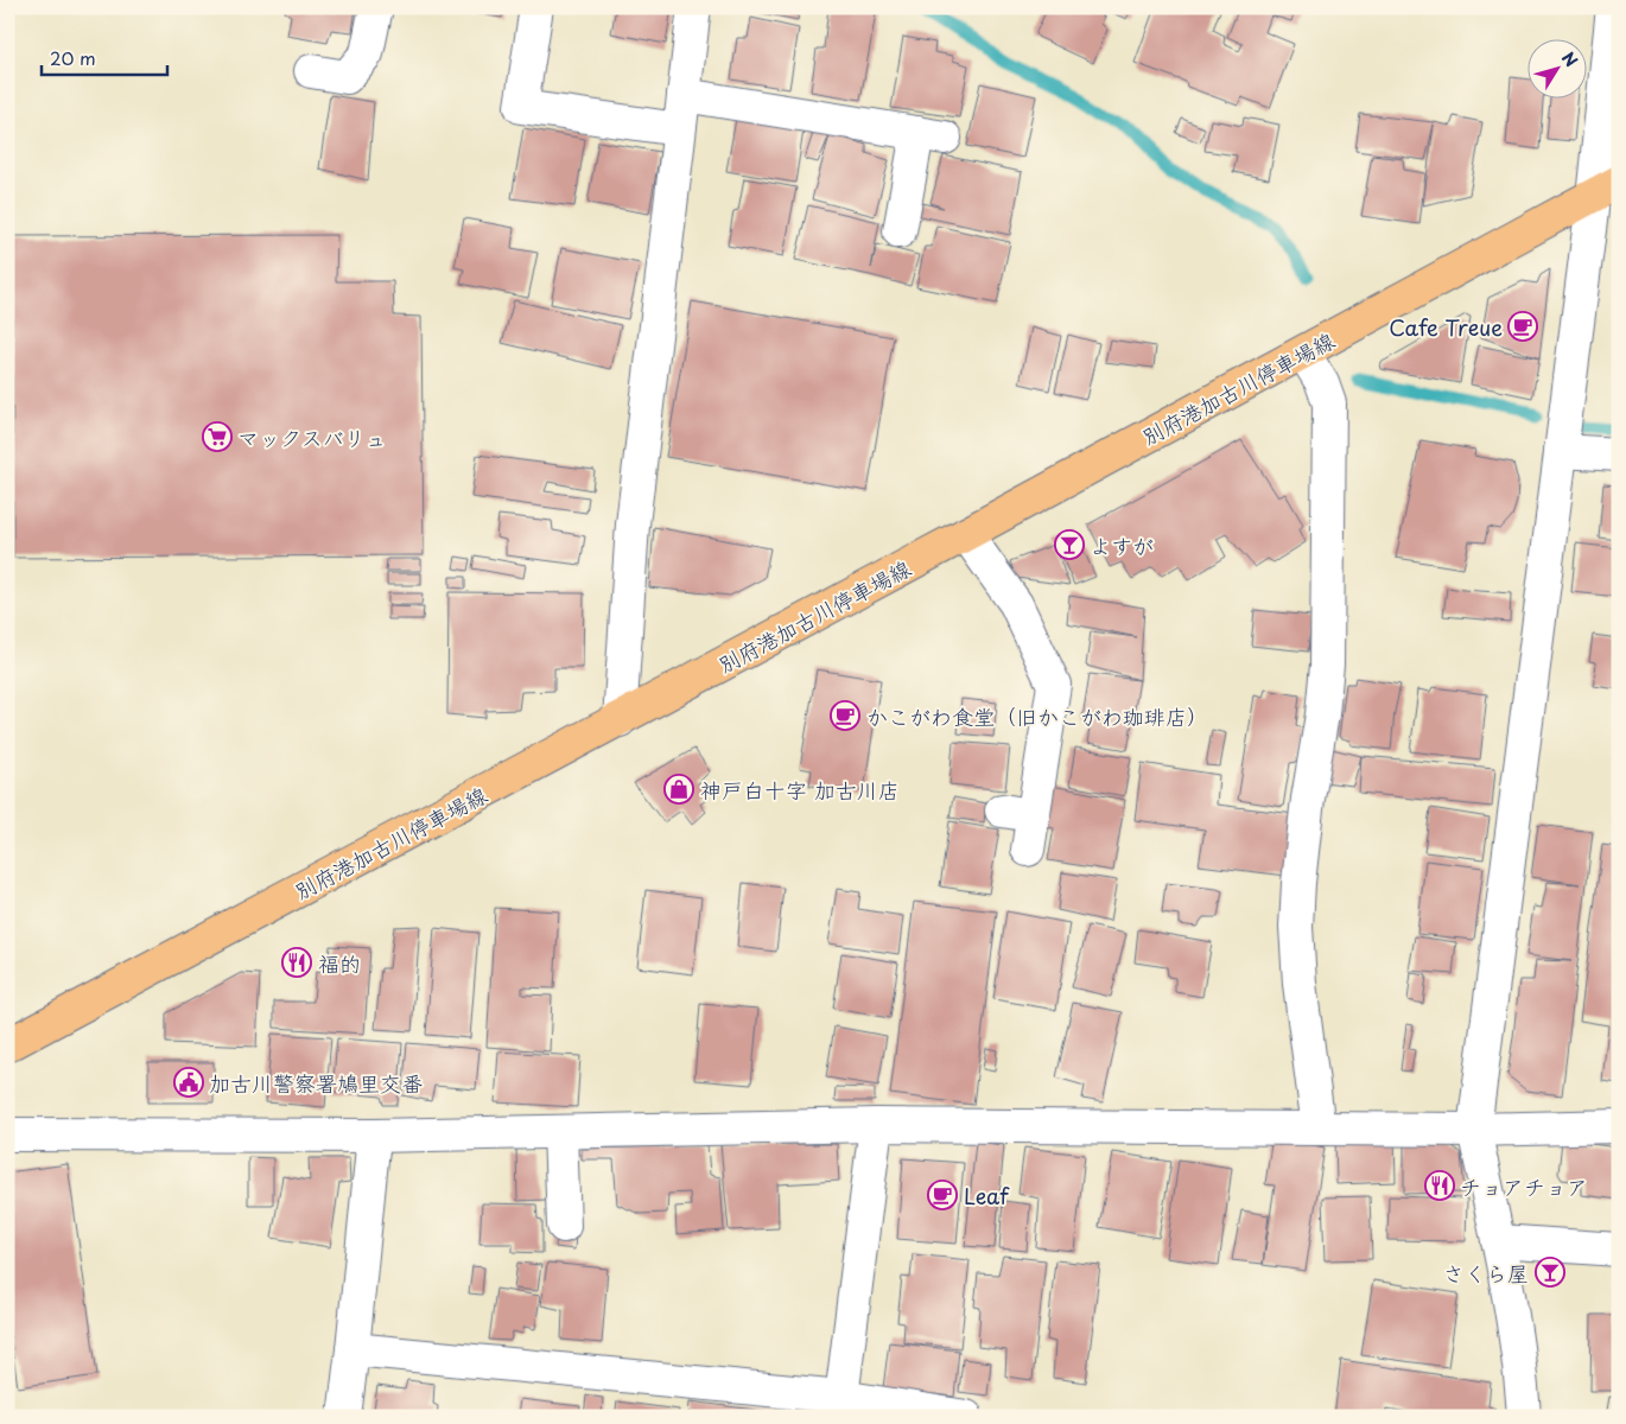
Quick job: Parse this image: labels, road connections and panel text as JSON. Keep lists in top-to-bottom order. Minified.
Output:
{"streets":{"main road":["別府港加古川停車場線"]},"places":{"cafe":["Cafe Treue","かこがわ食堂（旧かこがわ珈琲店）","Leaf"],"supermarket":["マックスバリュ"],"bar":["よすが","さくら屋"],"shop":["神戸白十字 加古川店"],"restaurant":["福的","チョアチョア"],"public building":["加古川警察署鳩里交番"]},"scale_bar":"20 m","north":"top right"}
